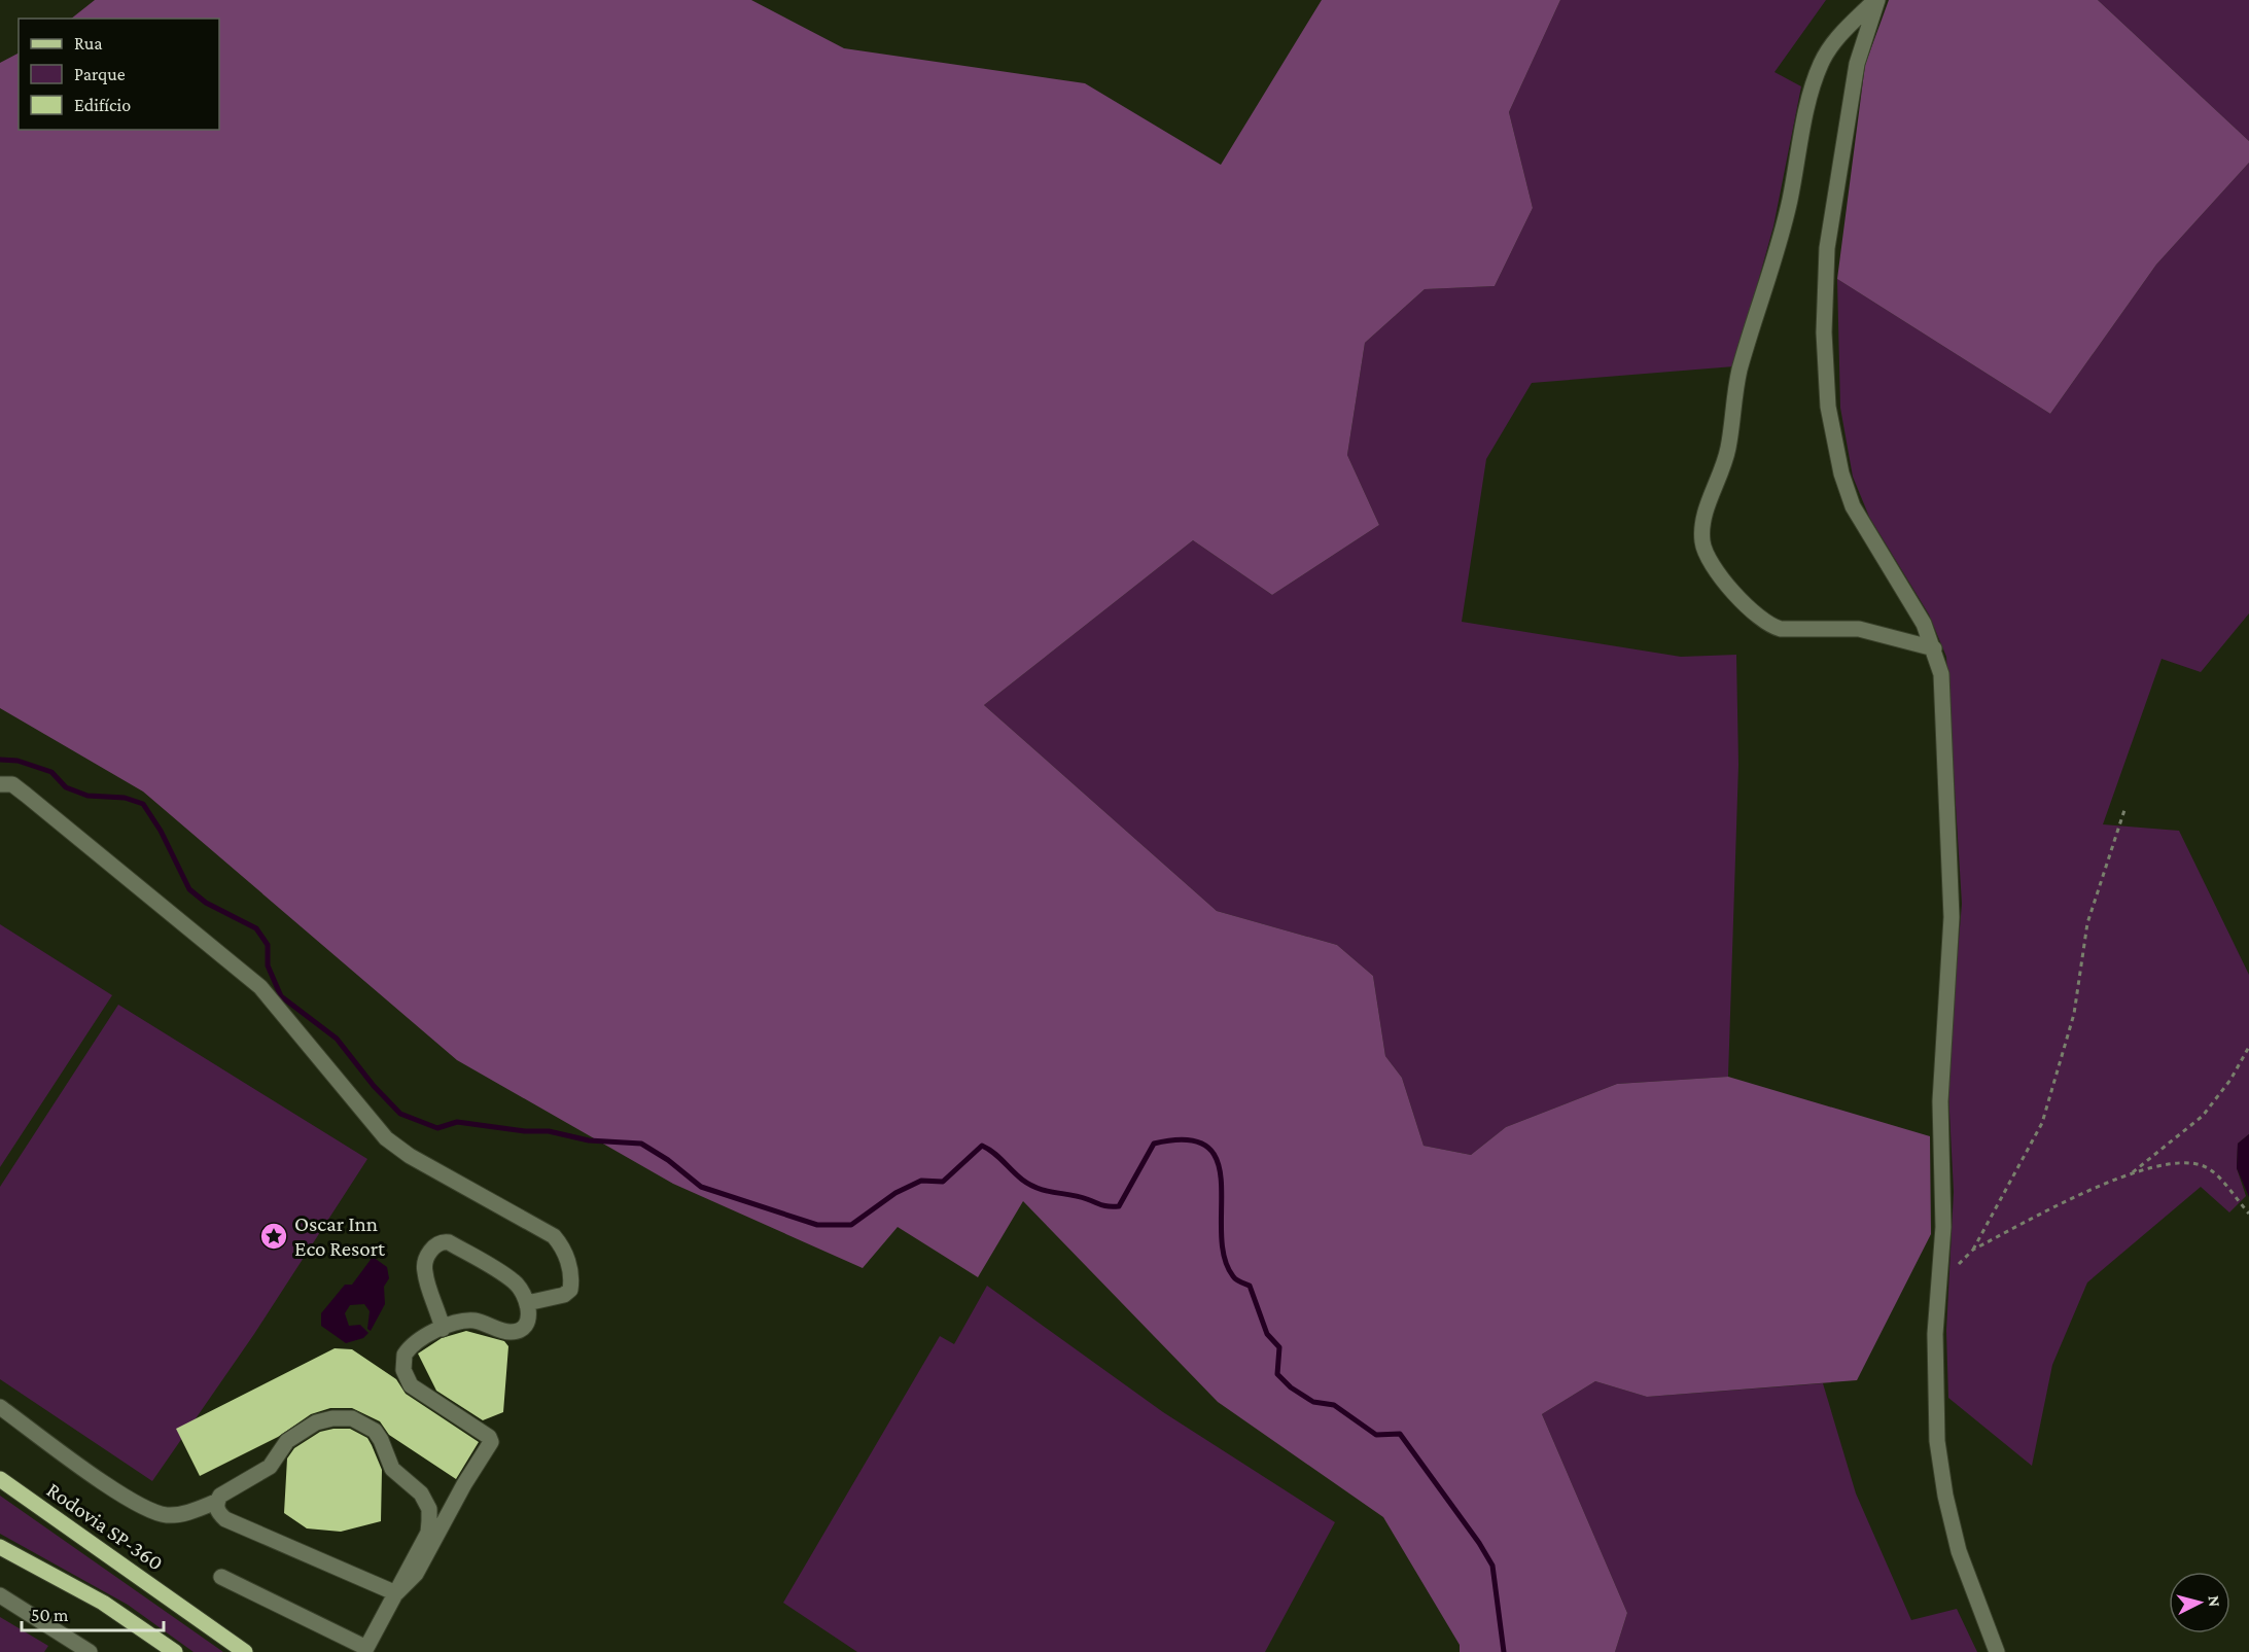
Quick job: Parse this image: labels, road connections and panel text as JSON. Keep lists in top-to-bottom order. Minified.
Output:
{"streets":{"main road":["Rodovia SP-360"]},"places":{"place":["Oscar Inn Eco Resort"]},"legend":["Rua","Parque","Edifício"],"scale_bar":"50 m","north":"right"}
